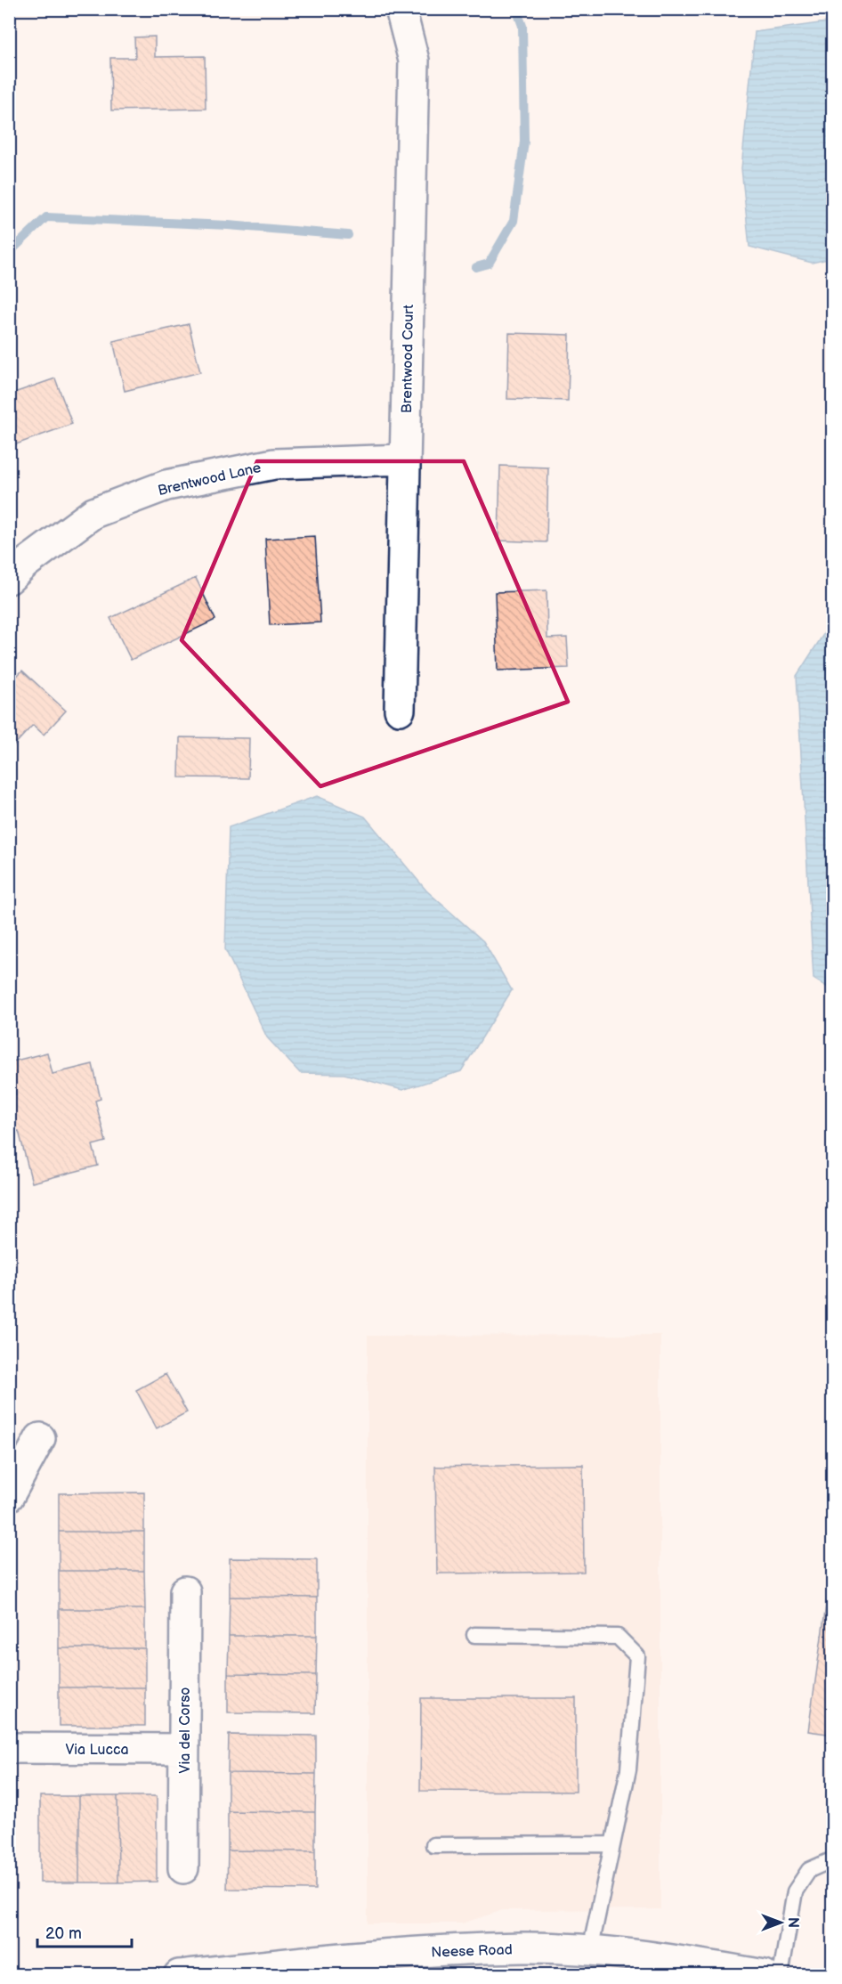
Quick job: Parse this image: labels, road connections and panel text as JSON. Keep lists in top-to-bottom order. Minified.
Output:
{"streets":{"street":["Brentwood Court","Brentwood Lane","Via del Corso","Via Lucca","Neese Road"]},"crossings":[["Brentwood Court","Brentwood Lane"],["Via del Corso","Via Lucca"]],"scale_bar":"20 m","north":"right"}
